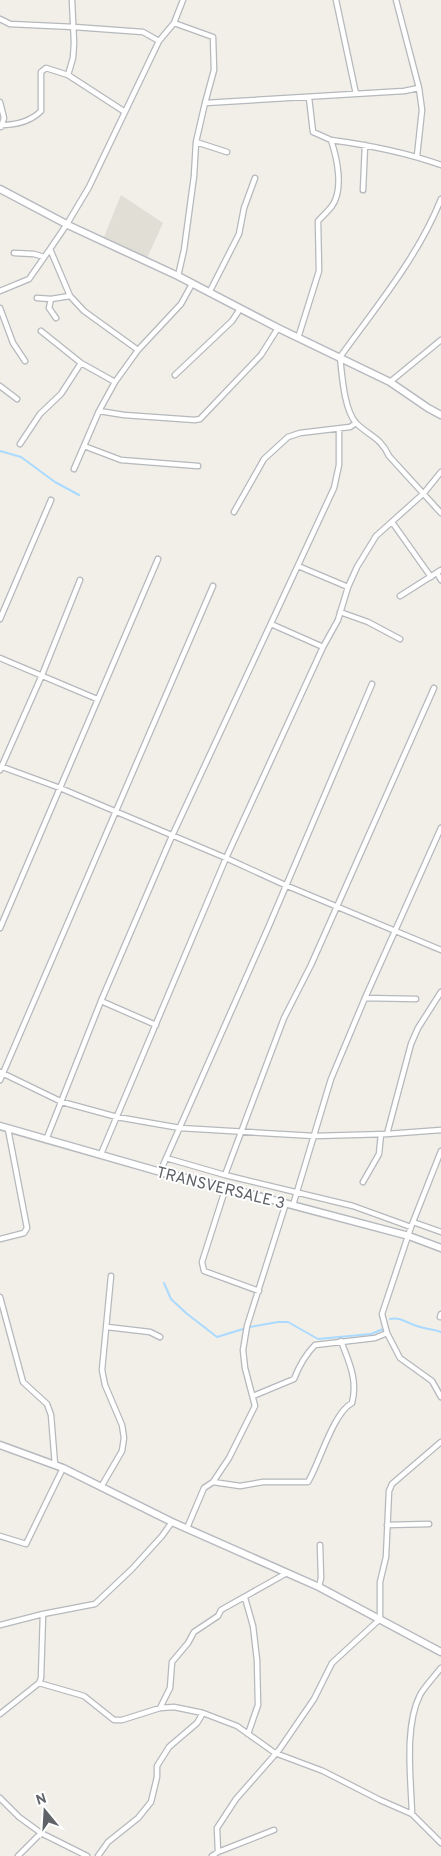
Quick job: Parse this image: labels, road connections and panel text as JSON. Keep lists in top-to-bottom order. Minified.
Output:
{"streets":{"street":["TRANSVERSALE 3"]},"north":"top"}
